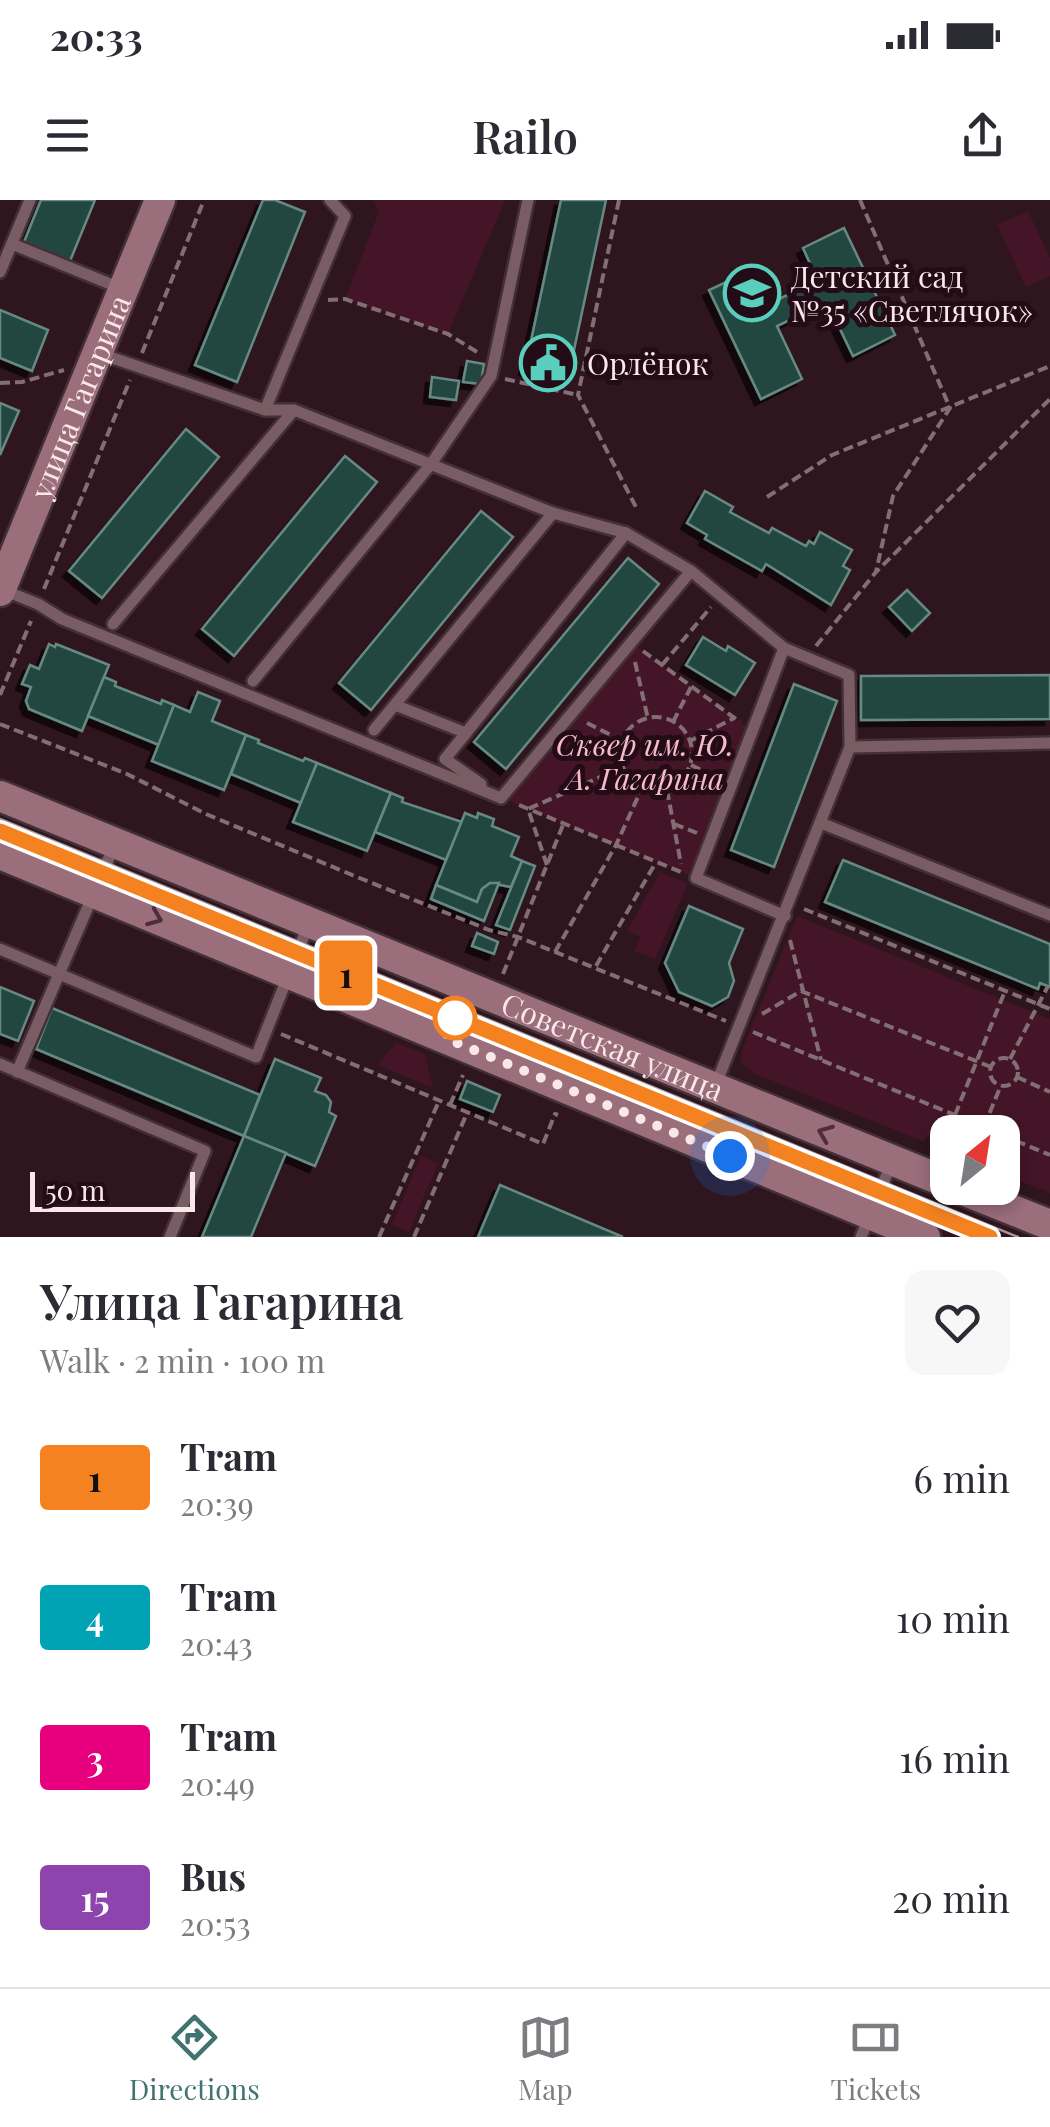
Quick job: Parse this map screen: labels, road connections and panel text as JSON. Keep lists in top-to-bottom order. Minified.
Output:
{"streets":{"main road":["улица Гагарина","Советская улица"]},"parks":["Сквер им. Ю. А. Гагарина"],"places":{"school or university":["Детский сад №35 «Светлячок»"],"public building":["Орлёнок"]},"lines":["tram line 1"],"scale_bar":"50 m","north":"top right","page":{"status":"20:33","header":"Railo","on_map":"1","scale":"50 m","heading":["Улица Гагарина","Walk · 2 min · 100 m"],"list":[{"mark":"1","name":"Tram","note":"20:39","value":"6 min"},{"mark":"4","name":"Tram","note":"20:43","value":"10 min"},{"mark":"3","name":"Tram","note":"20:49","value":"16 min"},{"mark":"15","name":"Bus","note":"20:53","value":"20 min"}],"tabs":["Directions","Map","Tickets"]}}
